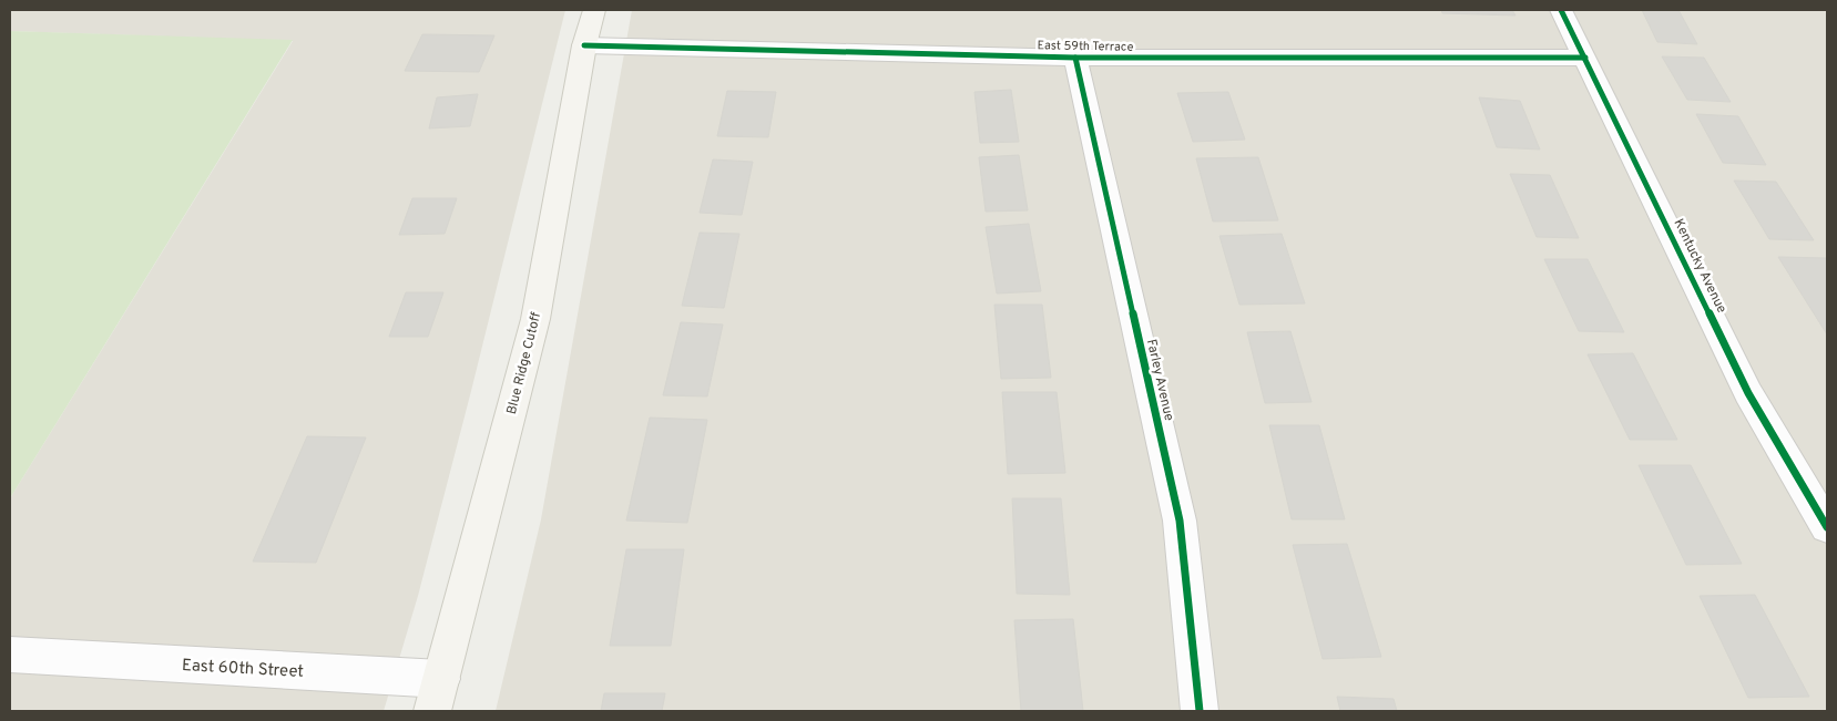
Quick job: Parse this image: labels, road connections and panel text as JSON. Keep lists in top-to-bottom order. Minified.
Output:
{"streets":{"main road":["Blue Ridge Cutoff"],"street":["East 59th Terrace","Kentucky Avenue","Farley Avenue","East 60th Street"]},"crossings":[["East 59th Terrace","Kentucky Avenue"],["East 59th Terrace","Blue Ridge Cutoff"],["East 59th Terrace","Farley Avenue"],["Blue Ridge Cutoff","East 60th Street"]]}
